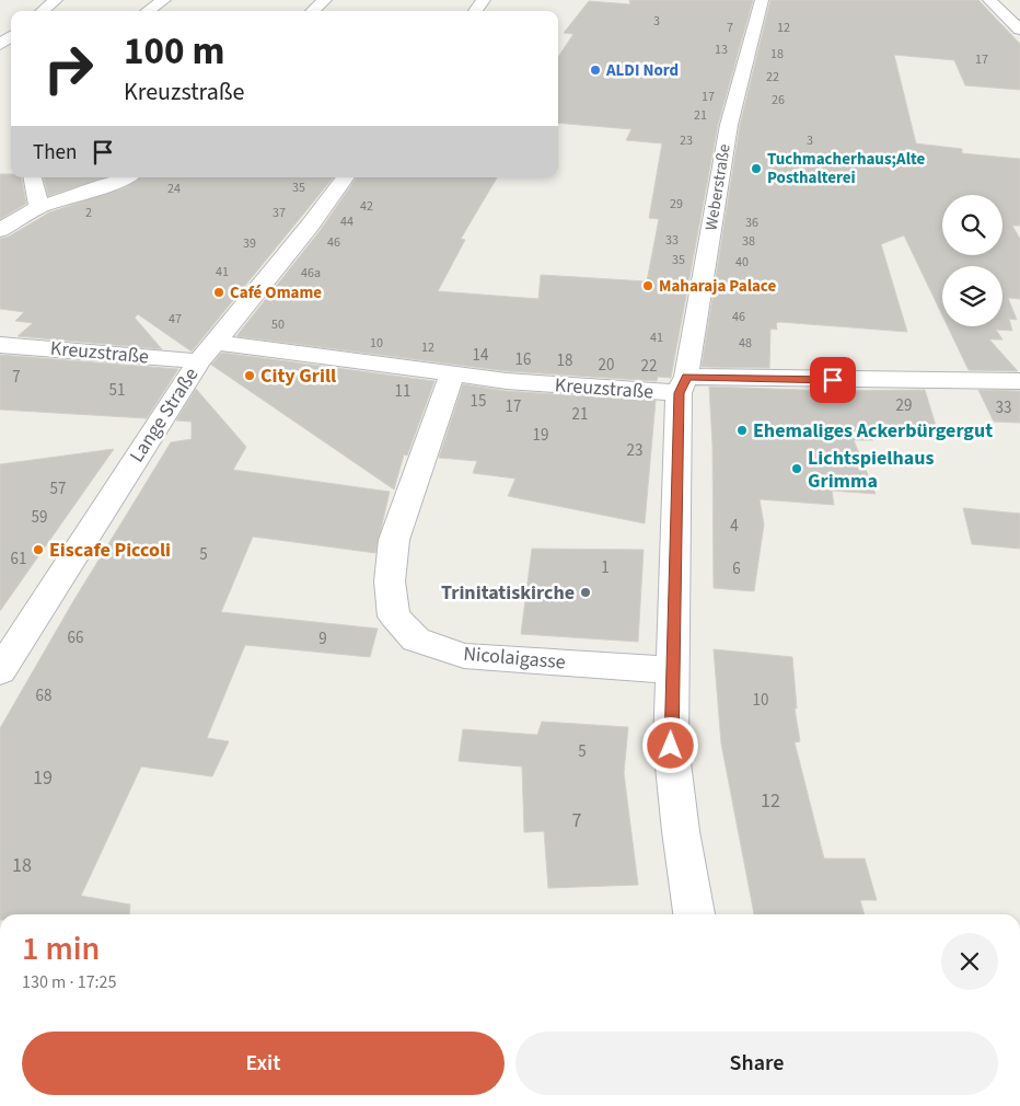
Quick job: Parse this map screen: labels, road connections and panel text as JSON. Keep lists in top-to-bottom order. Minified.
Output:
{"streets":{"street":["Weberstraße","Kreuzstraße","Lange Straße","Nicolaigasse"]},"crossings":[["Weberstraße","Kreuzstraße"],["Weberstraße","Nicolaigasse"],["Kreuzstraße","Lange Straße"],["Kreuzstraße","Nicolaigasse"]],"places":["ALDI Nord","Tuchmacherhaus;Alte Posthalterei","Maharaja Palace","Café Omame","City Grill","Ehemaliges Ackerbürgergut","Lichtspielhaus Grimma","Eiscafe Piccoli","Trinitatiskirche"],"house_numbers":["3","7","12","13","18","17","22","17","26","21","23","3","35","24","29","42","2","37","44","36","33","38","46","39","35","40","41","46a","46","47","50","41","10","48","12","14","16","18","20","22","7","51","11","15","29","17","33","21","19","23","57","59","4","5","61","1","6","66","9","68","10","5","19","12","7","18"],"page":{"turn":["100 m","Kreuzstraße"],"then":"Then","heading":["1 min","130 m · 17:25"],"buttons":["Exit","Share"]}}
